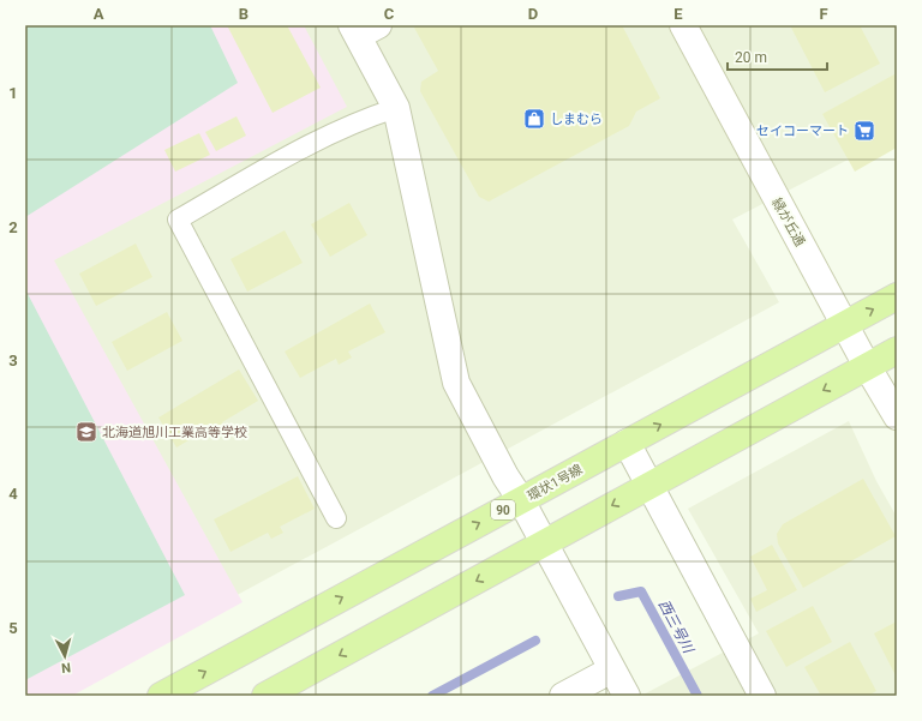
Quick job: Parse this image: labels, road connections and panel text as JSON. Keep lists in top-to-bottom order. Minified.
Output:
{"streets":{"main road":["環状1号線","90"],"street":["緑が丘通"]},"crossings":[["緑が丘通","環状1号線"]],"water":["西三号川"],"places":{"shop":["しまむら"],"supermarket":["セイコーマート"],"school or university":["北海道旭川工業高等学校"]},"scale_bar":"20 m","north":"bottom","grid":{"columns":["A","B","C","D","E","F"],"rows":["1","2","3","4","5"]}}
